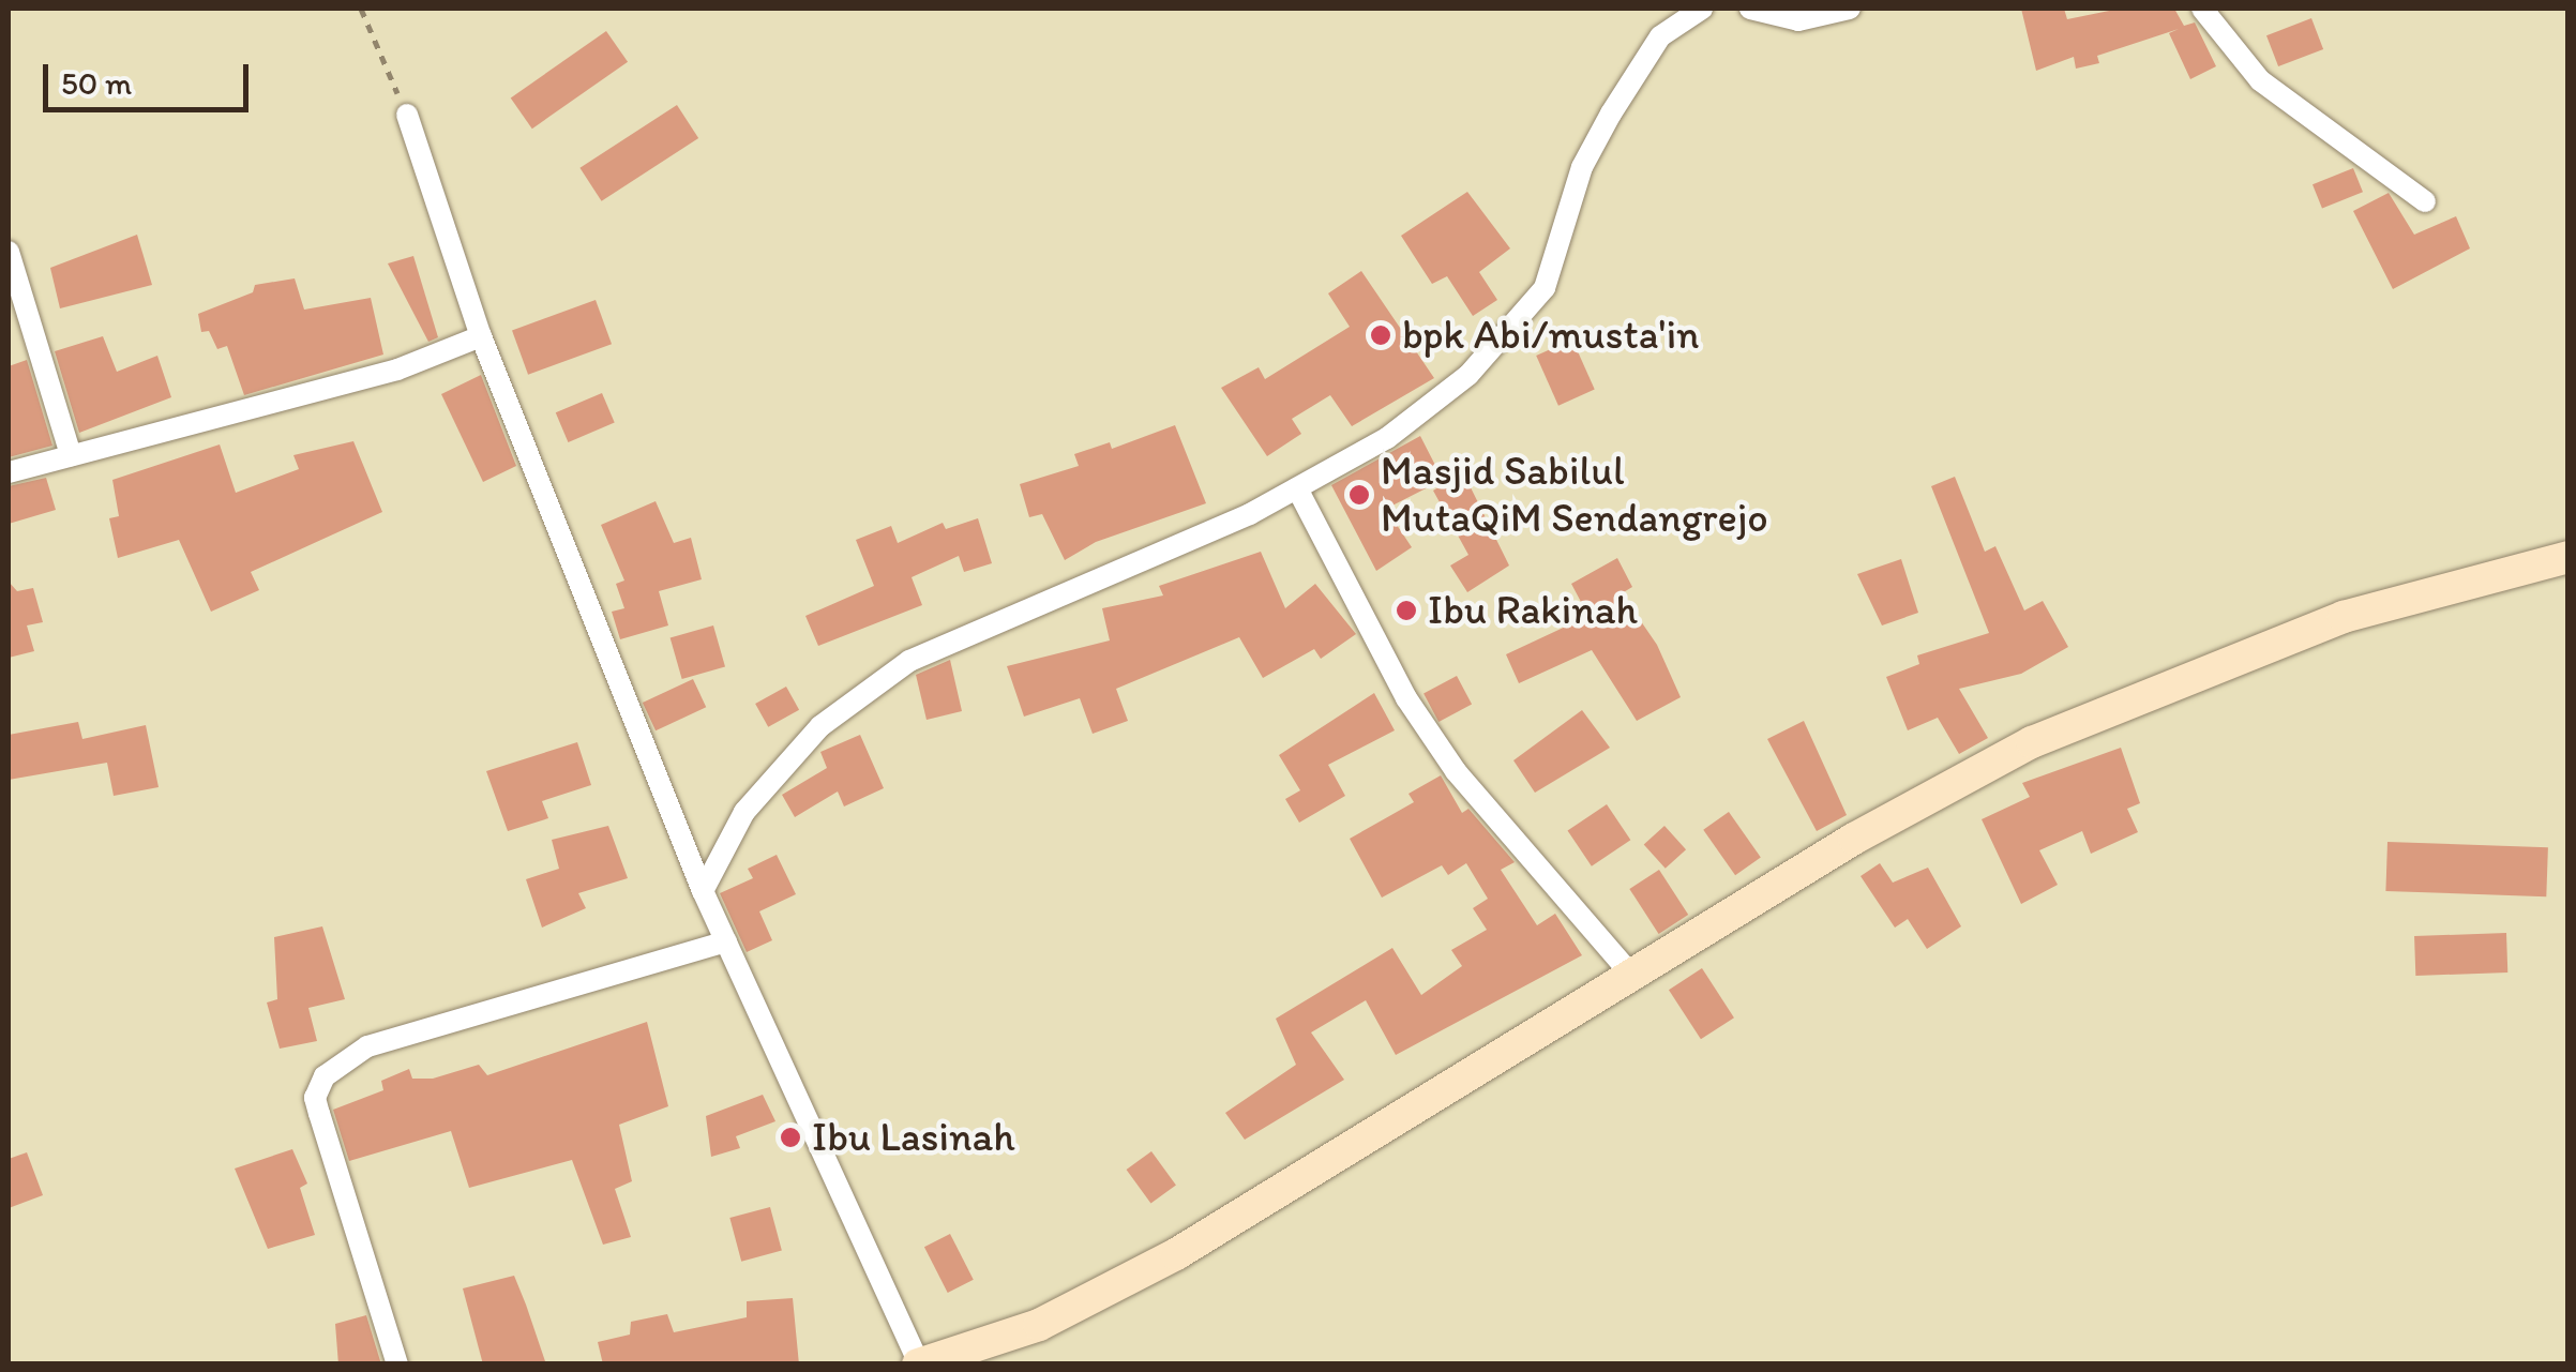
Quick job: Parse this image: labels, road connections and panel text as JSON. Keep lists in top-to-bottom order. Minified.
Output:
{"places":["bpk Abi/musta'in","Masjid Sabilul MutaQiM Sendangrejo","Ibu Rakinah","Ibu Lasinah"],"scale_bar":"50 m"}
